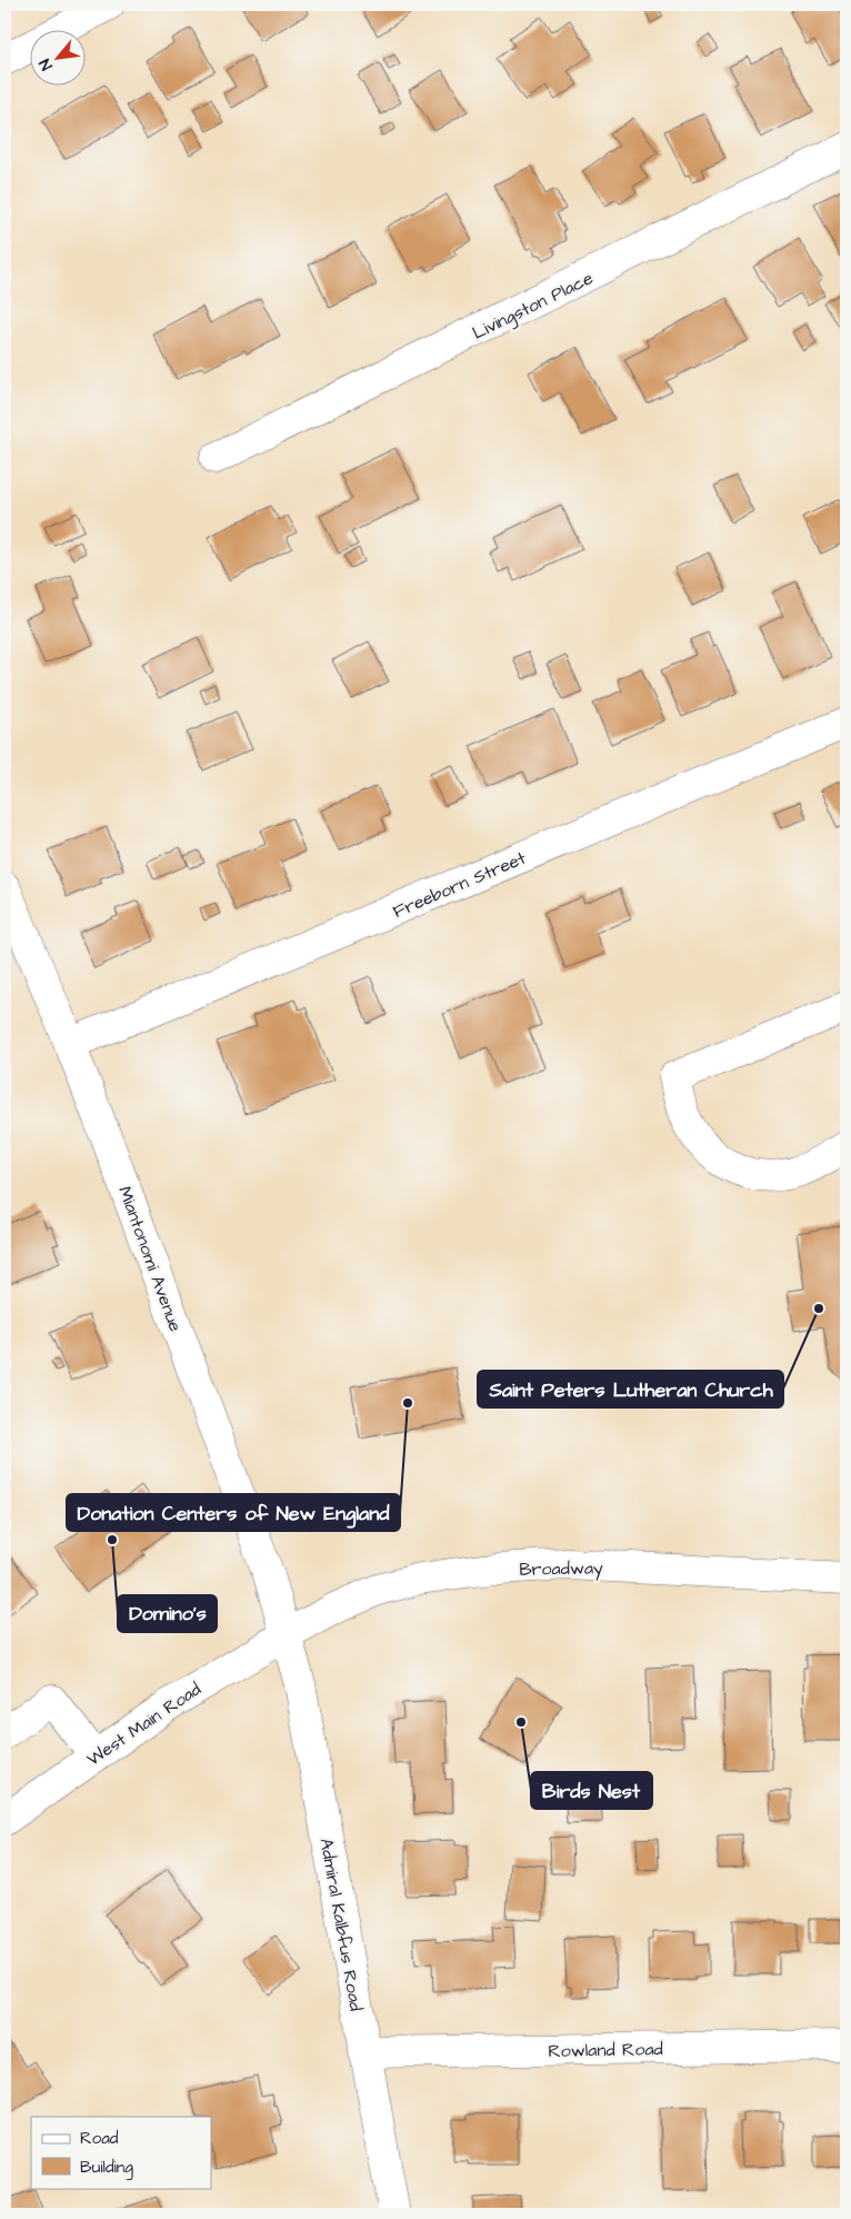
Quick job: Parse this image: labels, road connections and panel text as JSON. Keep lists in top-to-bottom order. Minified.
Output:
{"streets":{"main road":["Livingston Place","Freeborn Street","Miantonomi Avenue","Broadway","West Main Road","Admiral Kalbfus Road","Rowland Road"]},"crossings":[["Freeborn Street","Miantonomi Avenue"],["Miantonomi Avenue","Broadway"],["Miantonomi Avenue","West Main Road"],["Miantonomi Avenue","Admiral Kalbfus Road"],["Broadway","West Main Road"],["Broadway","Admiral Kalbfus Road"],["West Main Road","Admiral Kalbfus Road"],["Admiral Kalbfus Road","Rowland Road"]],"places":["Saint Peters Lutheran Church","Donation Centers of New England","Domino's","Birds Nest"],"legend":["Road","Building"],"north":"bottom left"}
